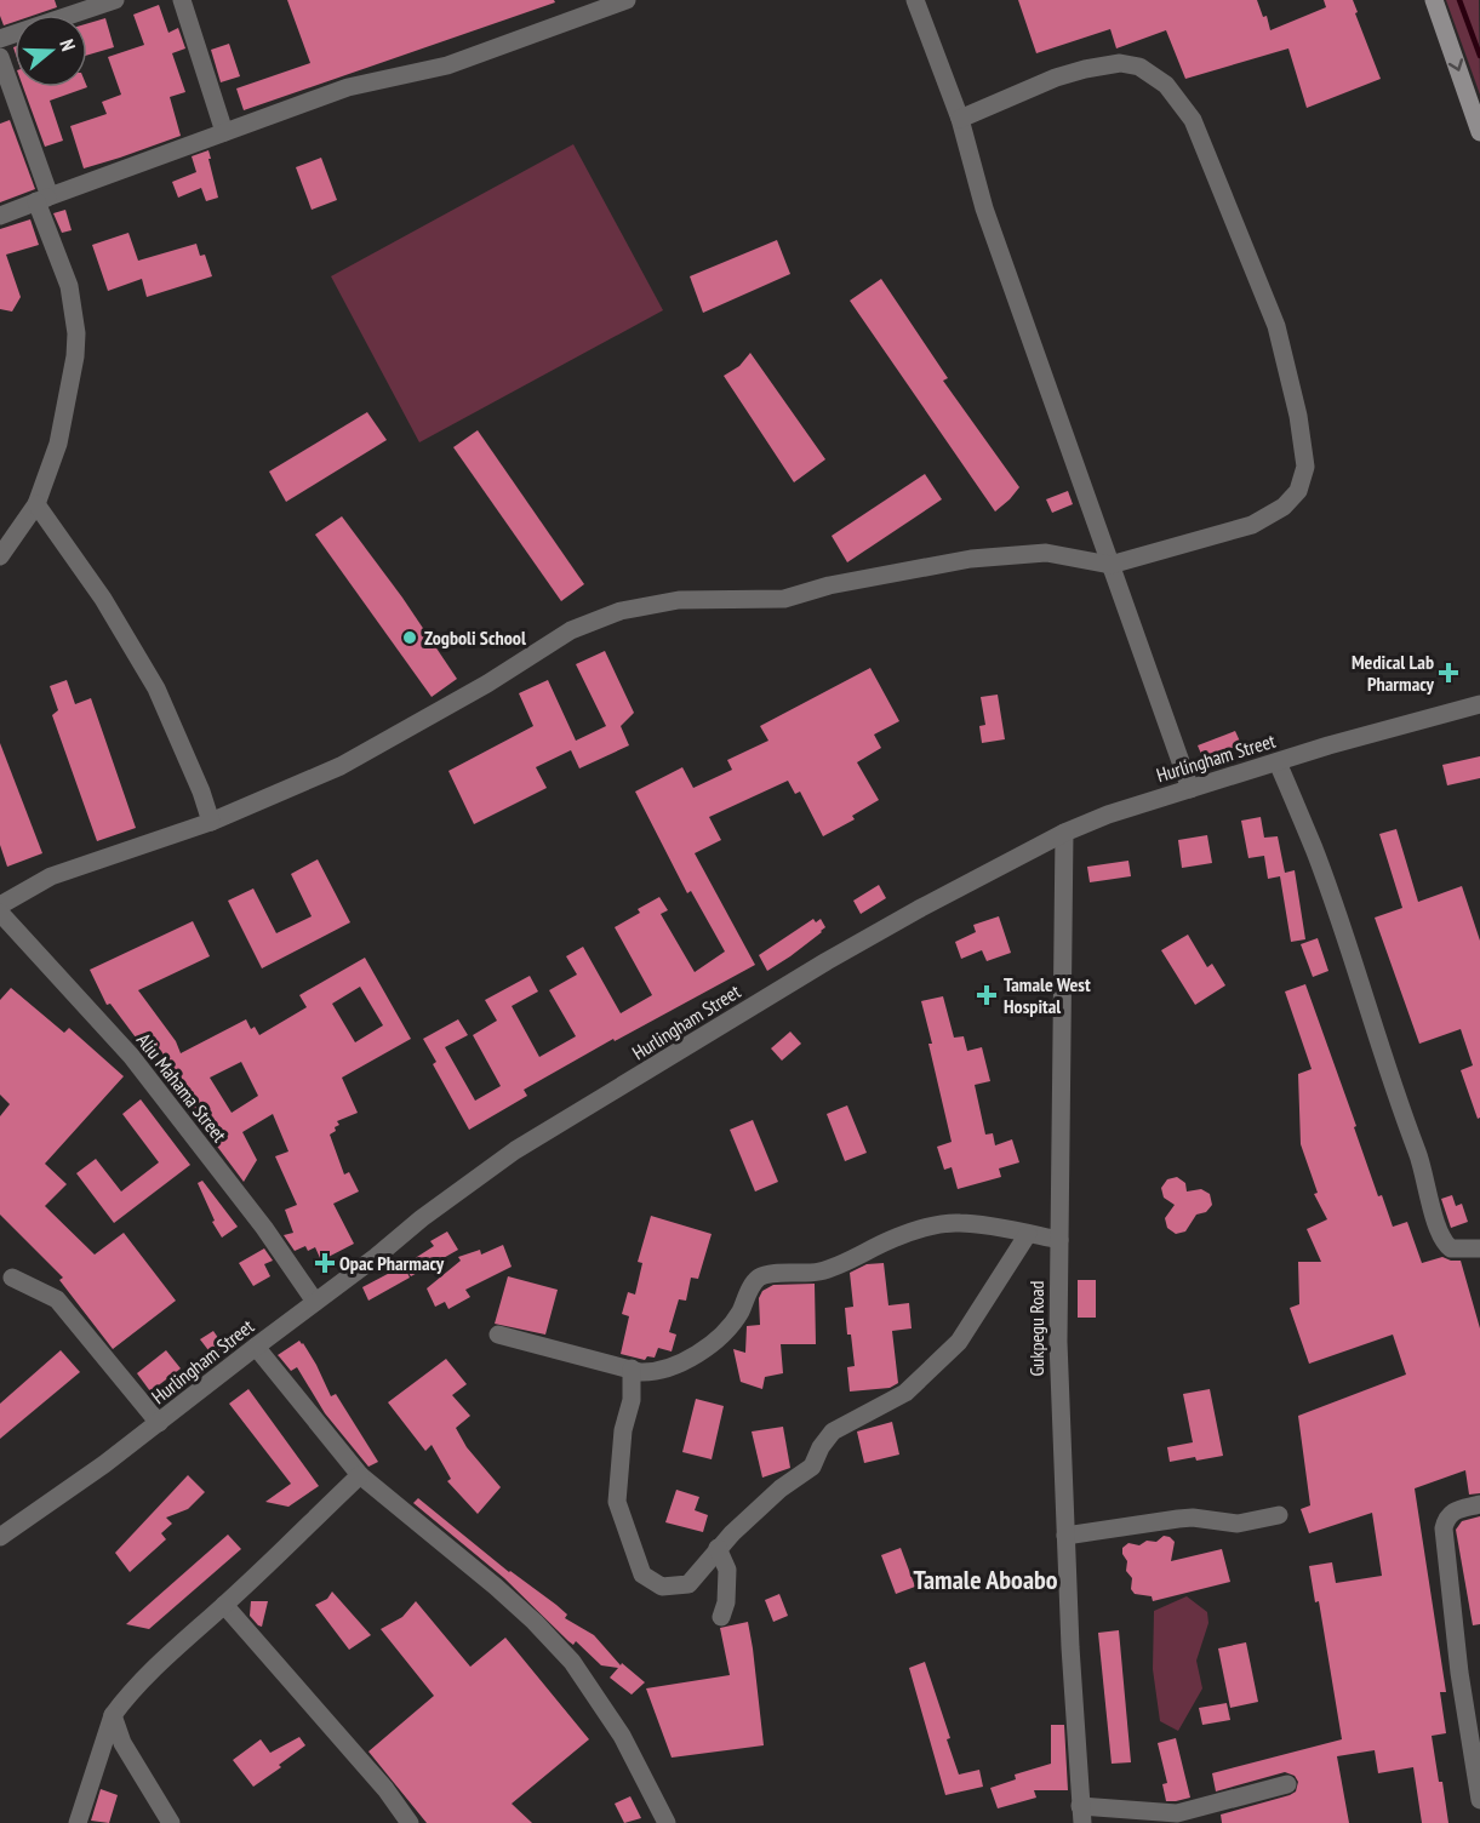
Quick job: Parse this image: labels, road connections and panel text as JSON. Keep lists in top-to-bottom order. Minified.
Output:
{"streets":{"street":["Hurlingham Street","Aliu Mahama Street","Gukpegu Road"]},"crossings":[["Hurlingham Street","Aliu Mahama Street"],["Hurlingham Street","Gukpegu Road"]],"districts":["Tamale Aboabo"],"places":{"other":["Zogboli School"],"health":["Medical Lab Pharmacy","Tamale West Hospital","Opac Pharmacy"]},"north":"right"}
